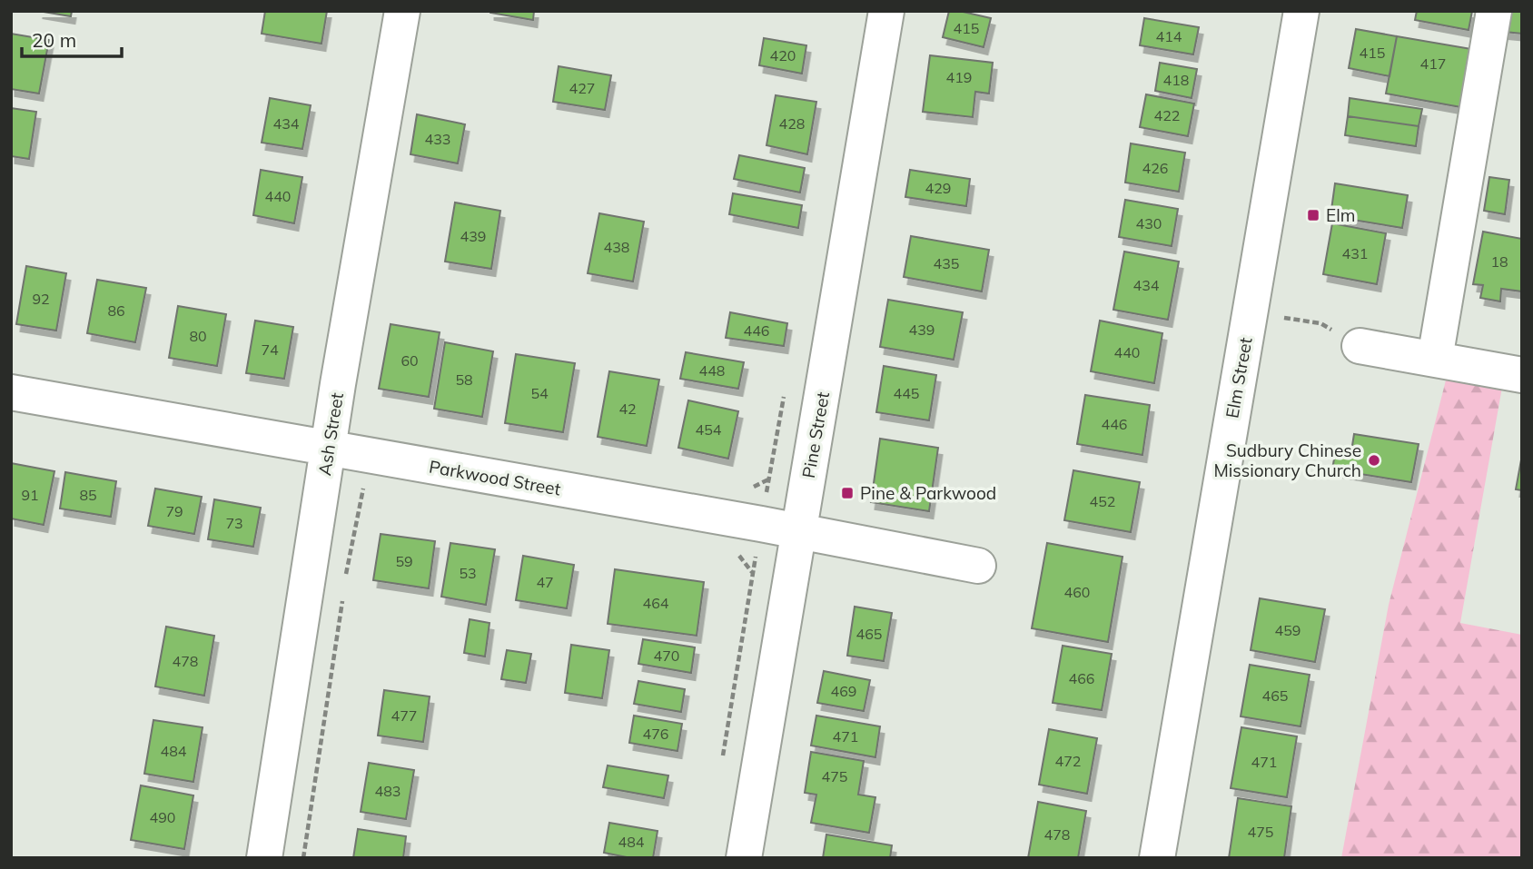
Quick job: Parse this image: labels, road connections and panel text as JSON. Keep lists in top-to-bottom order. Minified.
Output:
{"streets":{"street":["Elm Street","Ash Street","Pine Street","Parkwood Street"]},"crossings":[["Ash Street","Parkwood Street"],["Pine Street","Parkwood Street"]],"places":{"transit":["Elm","Pine & Parkwood"],"other":["Sudbury Chinese Missionary Church"]},"house_numbers":["415","414","415","420","417","419","418","427","422","434","428","433","426","429","440","430","439","438","431","18","435","434","92","86","439","446","80","74","440","60","448","58","54","445","42","446","454","91","85","452","79","73","59","53","47","460","464","459","465","470","478","466","469","465","477","476","471","484","472","471","475","483","490","475","478","484"],"scale_bar":"20 m"}
